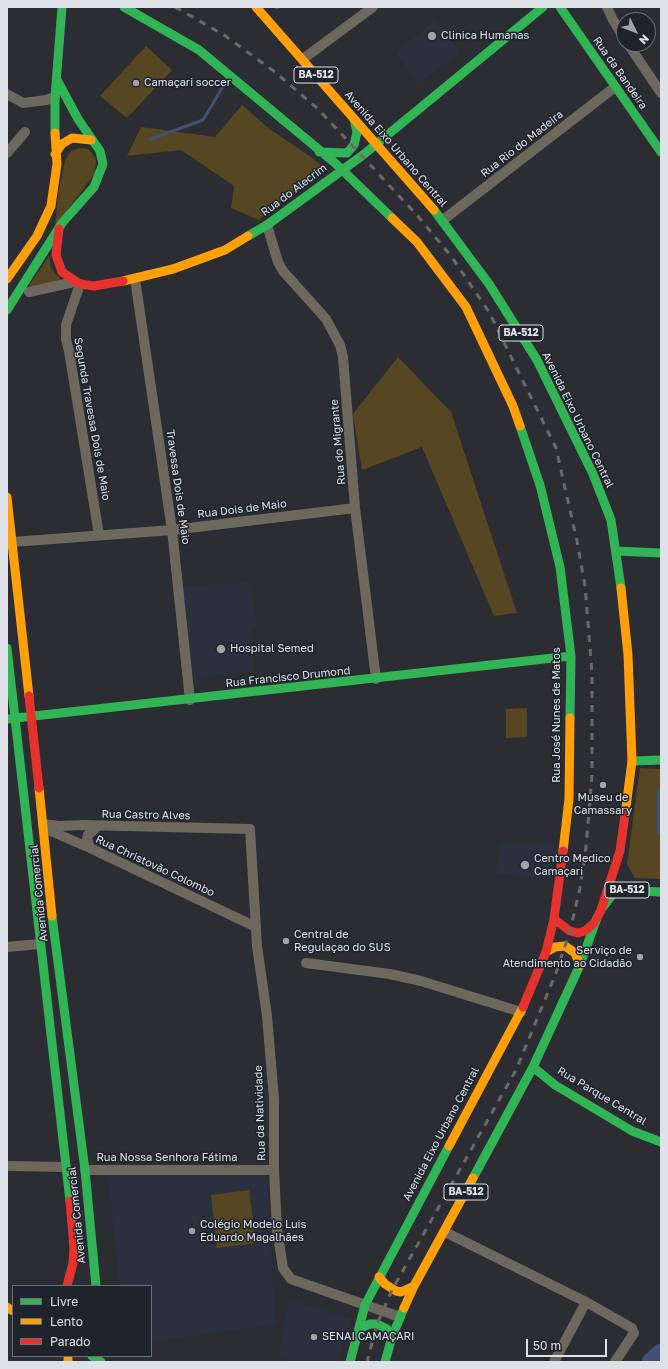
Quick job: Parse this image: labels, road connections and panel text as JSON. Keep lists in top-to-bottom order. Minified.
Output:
{"streets":{"main road":["Rua da Bandeira","BA-512","Avenida Eixo Urbano Central","Rua do Alecrim","Rua Francisco Drumond","Rua José Nunes de Matos","Avenida Comercial","Rua Parque Central"],"street":["Rua Rio do Madeira","Segunda Travessa Dois de Maio","Rua do Migrante","Travessa Dois de Maio","Rua Dois de Maio","Rua Castro Alves","Rua Christovão Colombo","Rua da Natividade","Rua Nossa Senhora Fátima"]},"crossings":[["Rua da Bandeira","Rua Rio do Madeira"],["BA-512","Avenida Eixo Urbano Central"],["BA-512","Rua Parque Central"],["BA-512","Rua da Natividade"],["Rua Rio do Madeira","Avenida Eixo Urbano Central"],["Avenida Eixo Urbano Central","Rua do Alecrim"],["Avenida Eixo Urbano Central","Rua José Nunes de Matos"],["Avenida Eixo Urbano Central","Rua da Natividade"],["Rua do Alecrim","Segunda Travessa Dois de Maio"],["Rua do Alecrim","Rua do Migrante"],["Rua do Alecrim","Travessa Dois de Maio"],["Rua do Alecrim","Rua José Nunes de Matos"],["Segunda Travessa Dois de Maio","Rua Dois de Maio"],["Rua do Migrante","Rua Dois de Maio"],["Rua do Migrante","Rua Francisco Drumond"],["Travessa Dois de Maio","Rua Dois de Maio"],["Travessa Dois de Maio","Rua Francisco Drumond"],["Rua Dois de Maio","Avenida Comercial"],["Rua Francisco Drumond","Rua José Nunes de Matos"],["Rua Francisco Drumond","Avenida Comercial"],["Rua Castro Alves","Rua Christovão Colombo"],["Rua Castro Alves","Avenida Comercial"],["Rua Castro Alves","Rua da Natividade"],["Rua Christovão Colombo","Avenida Comercial"],["Rua Christovão Colombo","Rua da Natividade"],["Avenida Comercial","Rua Nossa Senhora Fátima"],["Rua da Natividade","Rua Nossa Senhora Fátima"]],"places":["Clinica Humanas","Camaçari soccer","Hospital Semed","Museu de Camassary","Centro Medico Camaçari","Central de Regulaçao do SUS","Serviço de Atendimento ao Cidadão","Colégio Modelo Luis Eduardo Magalhães","SENAI CAMAÇARI"],"legend":["Livre","Lento","Parado"],"scale_bar":"50 m","north":"bottom right"}
